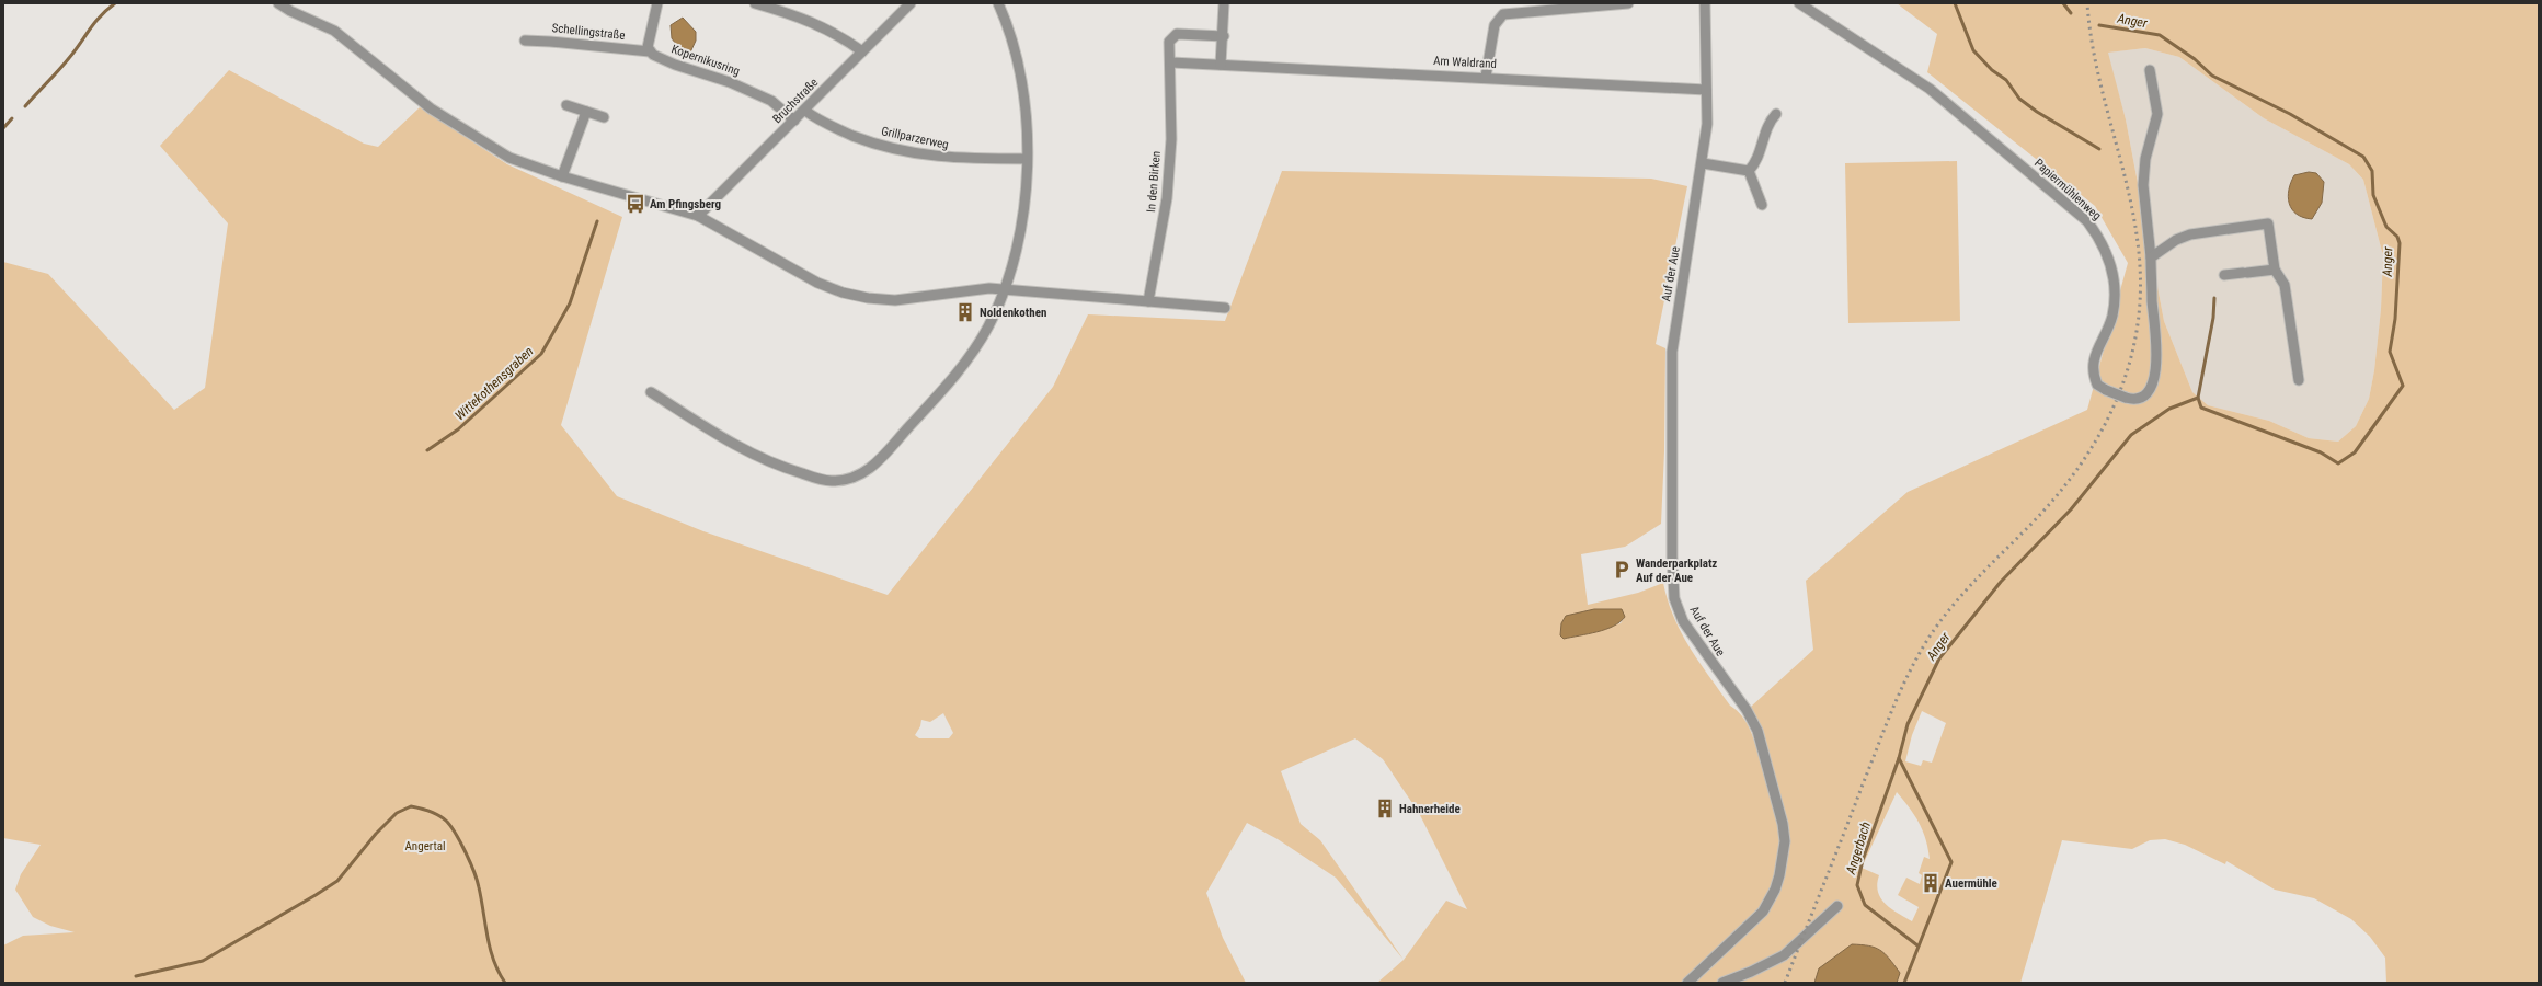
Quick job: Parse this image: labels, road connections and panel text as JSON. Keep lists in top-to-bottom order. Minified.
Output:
{"streets":{"street":["Schellingstraße","Kopernikusring","Am Waldrand","Bruchstraße","Grillparzerweg","In den Birken","Papiermühlenweg","Auf der Aue"]},"crossings":[["Schellingstraße","Kopernikusring"],["Kopernikusring","Bruchstraße"],["Am Waldrand","Auf der Aue"],["Bruchstraße","Grillparzerweg"]],"water":["Anger","Wittekothensgraben","Angerbach"],"parks":["Angertal"],"places":{"bus stop":["Am Pfingsberg"],"building":["Noldenkothen","Hahnerheide","Auermühle"],"parking":["Wanderparkplatz Auf der Aue"]}}
